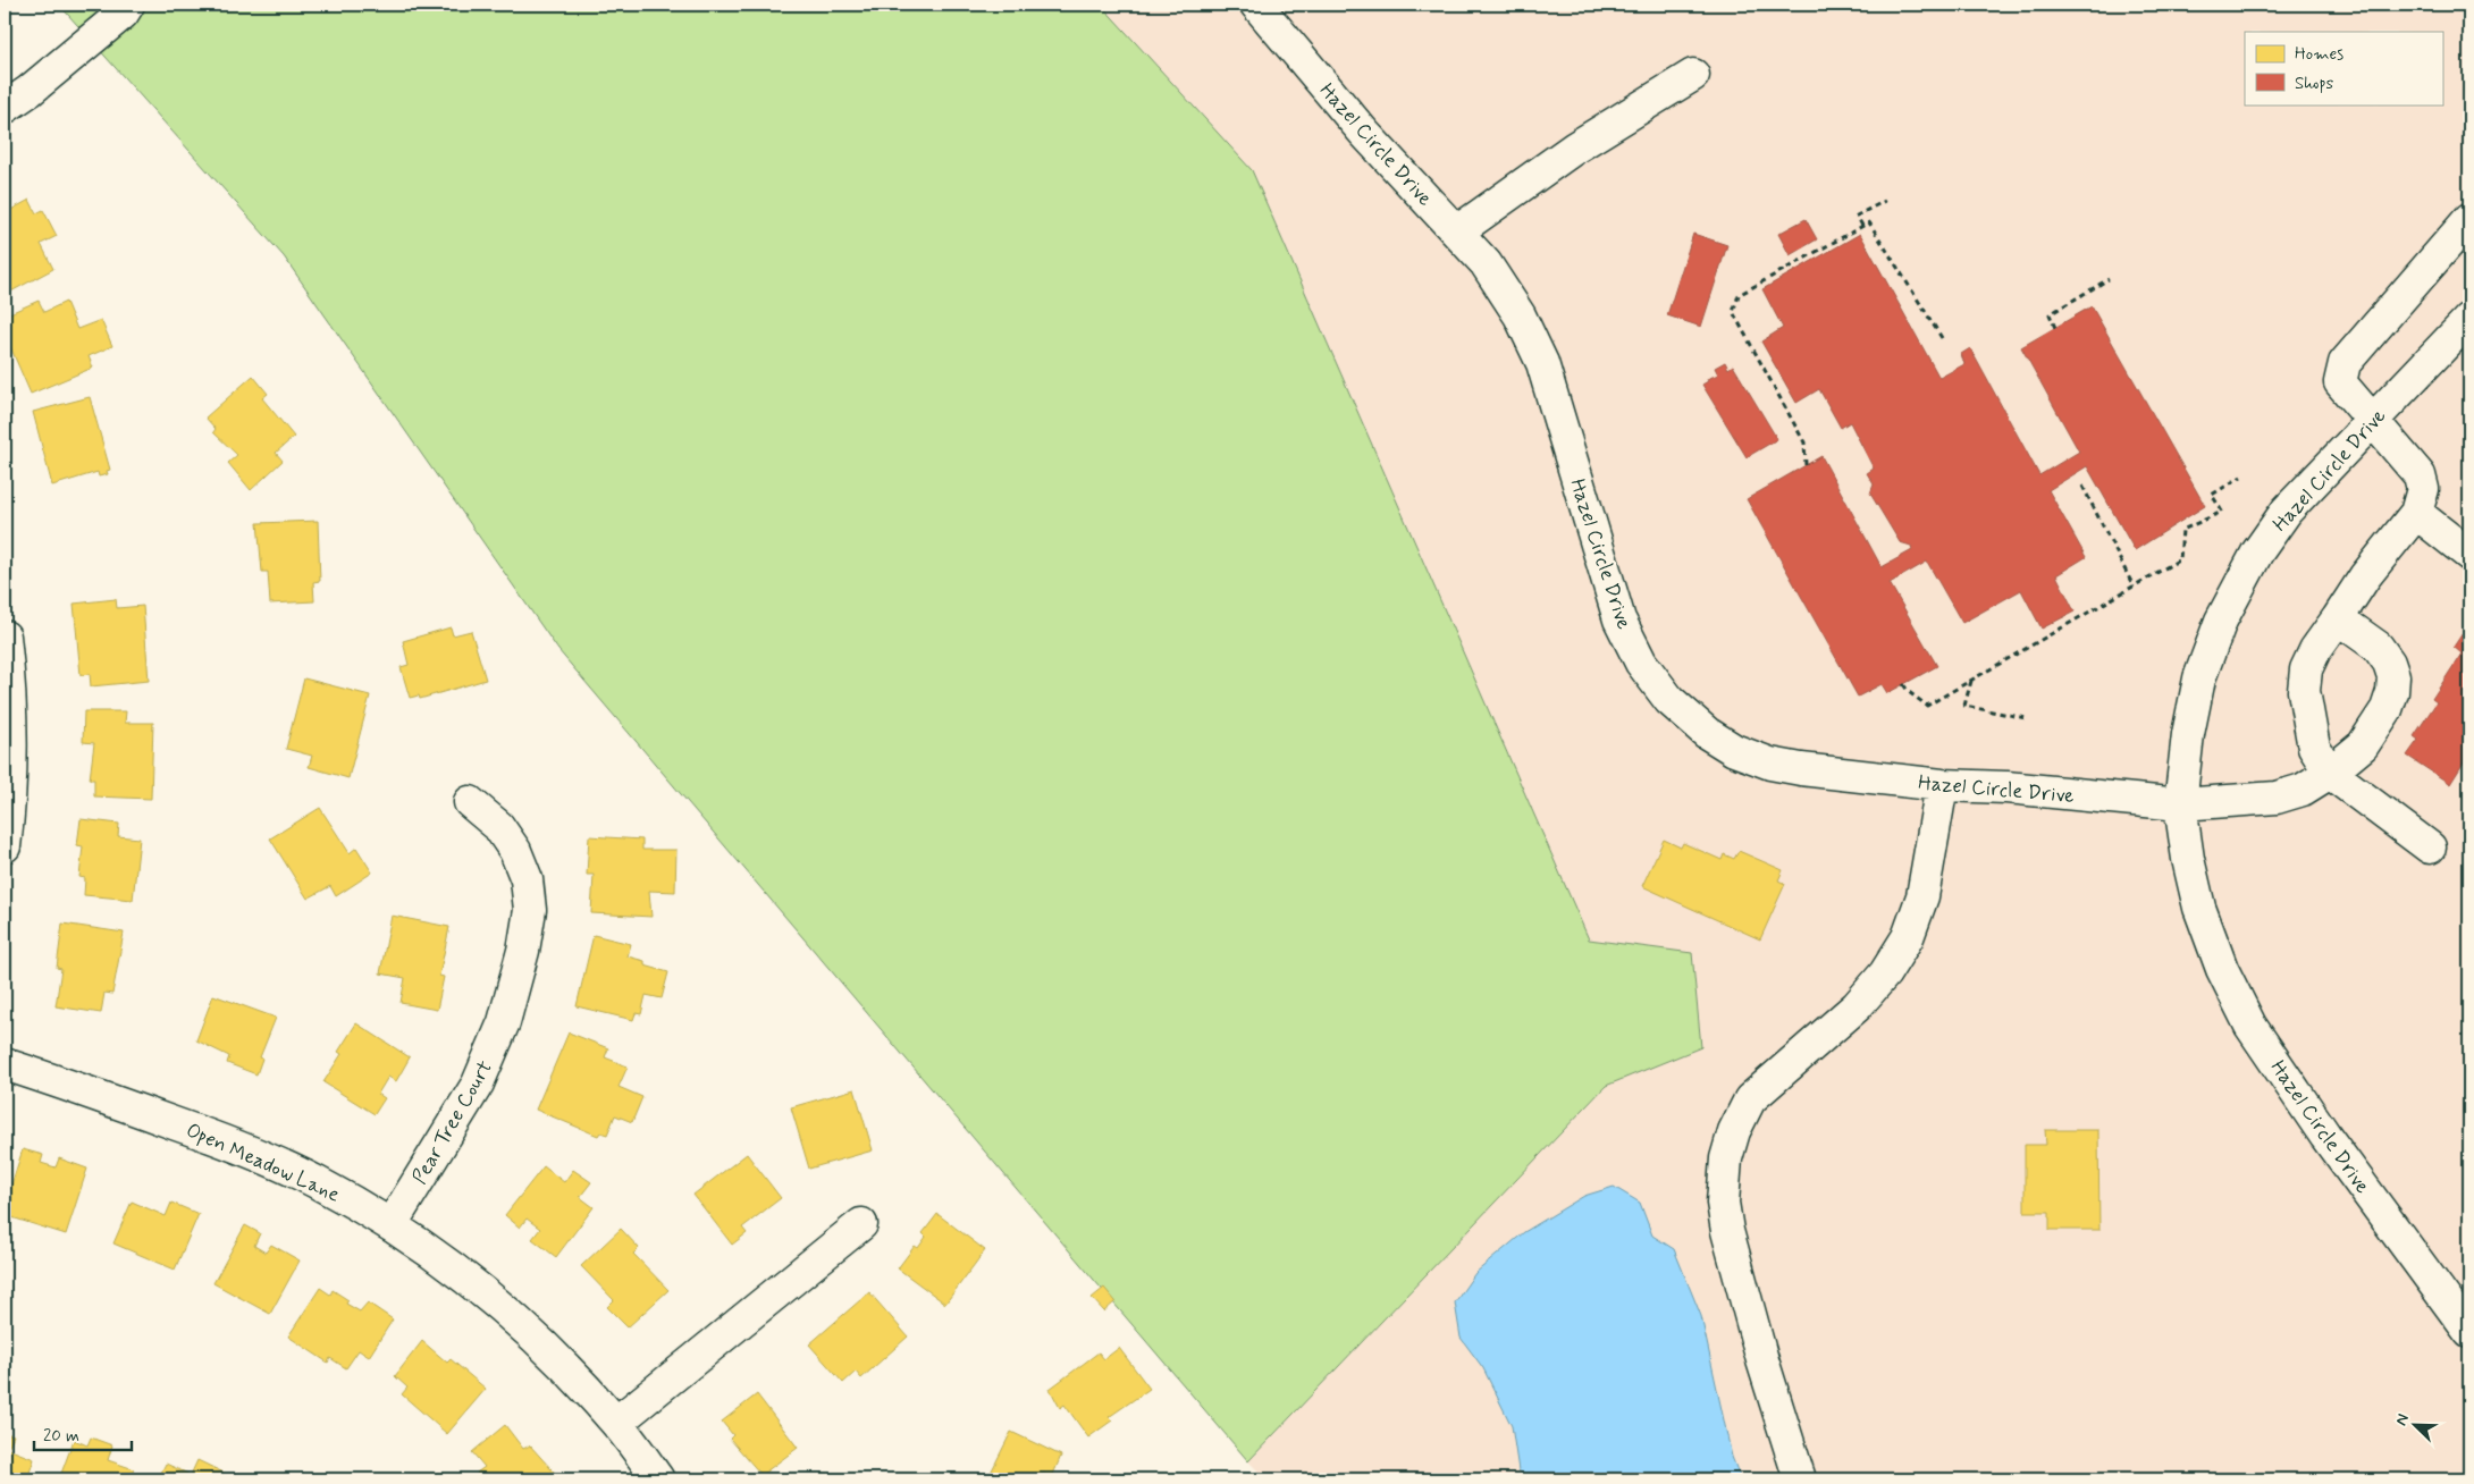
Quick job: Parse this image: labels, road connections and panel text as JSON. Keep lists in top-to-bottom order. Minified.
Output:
{"streets":{"street":["Hazel Circle Drive","Pear Tree Court","Open Meadow Lane"]},"crossings":[["Pear Tree Court","Open Meadow Lane"]],"legend":["Homes","Shops"],"scale_bar":"20 m","north":"top left"}
